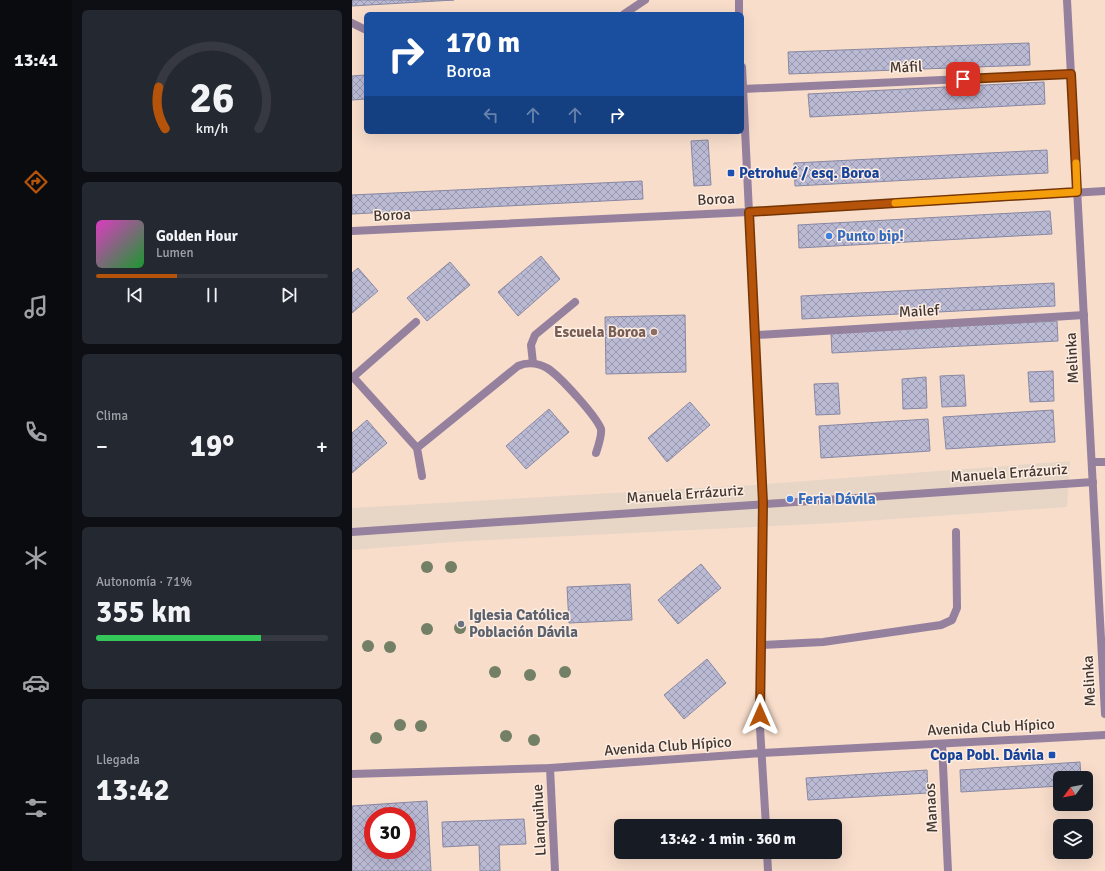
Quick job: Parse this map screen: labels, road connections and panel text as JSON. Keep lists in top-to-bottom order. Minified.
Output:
{"streets":{"street":["Máfil","Boroa","Mailef","Melinka","Manuela Errázuriz","Avenida Club Hípico","Manaos","Llanquihue"]},"crossings":[["Máfil","Melinka"],["Boroa","Melinka"],["Mailef","Melinka"],["Melinka","Manuela Errázuriz"],["Avenida Club Hípico","Manaos"],["Avenida Club Hípico","Llanquihue"]],"places":{"transit":["Petrohué / esq. Boroa","Copa Pobl. Dávila"],"other":["Punto bip!","Escuela Boroa","Feria Dávila","Iglesia Católica Población Dávila"]},"north":"bottom left","page":{"tabs":"13:41","turn":["170 m","Boroa"],"song":["Golden Hour","Lumen"],"tile":["Clima",["Autonomía · 71%","355 km"],["Llegada","13:42"]],"heat":["−","19°","+"],"limit":"30","trip":"13:42 · 1 min · 360 m","gauge":["26","km/h"]}}
